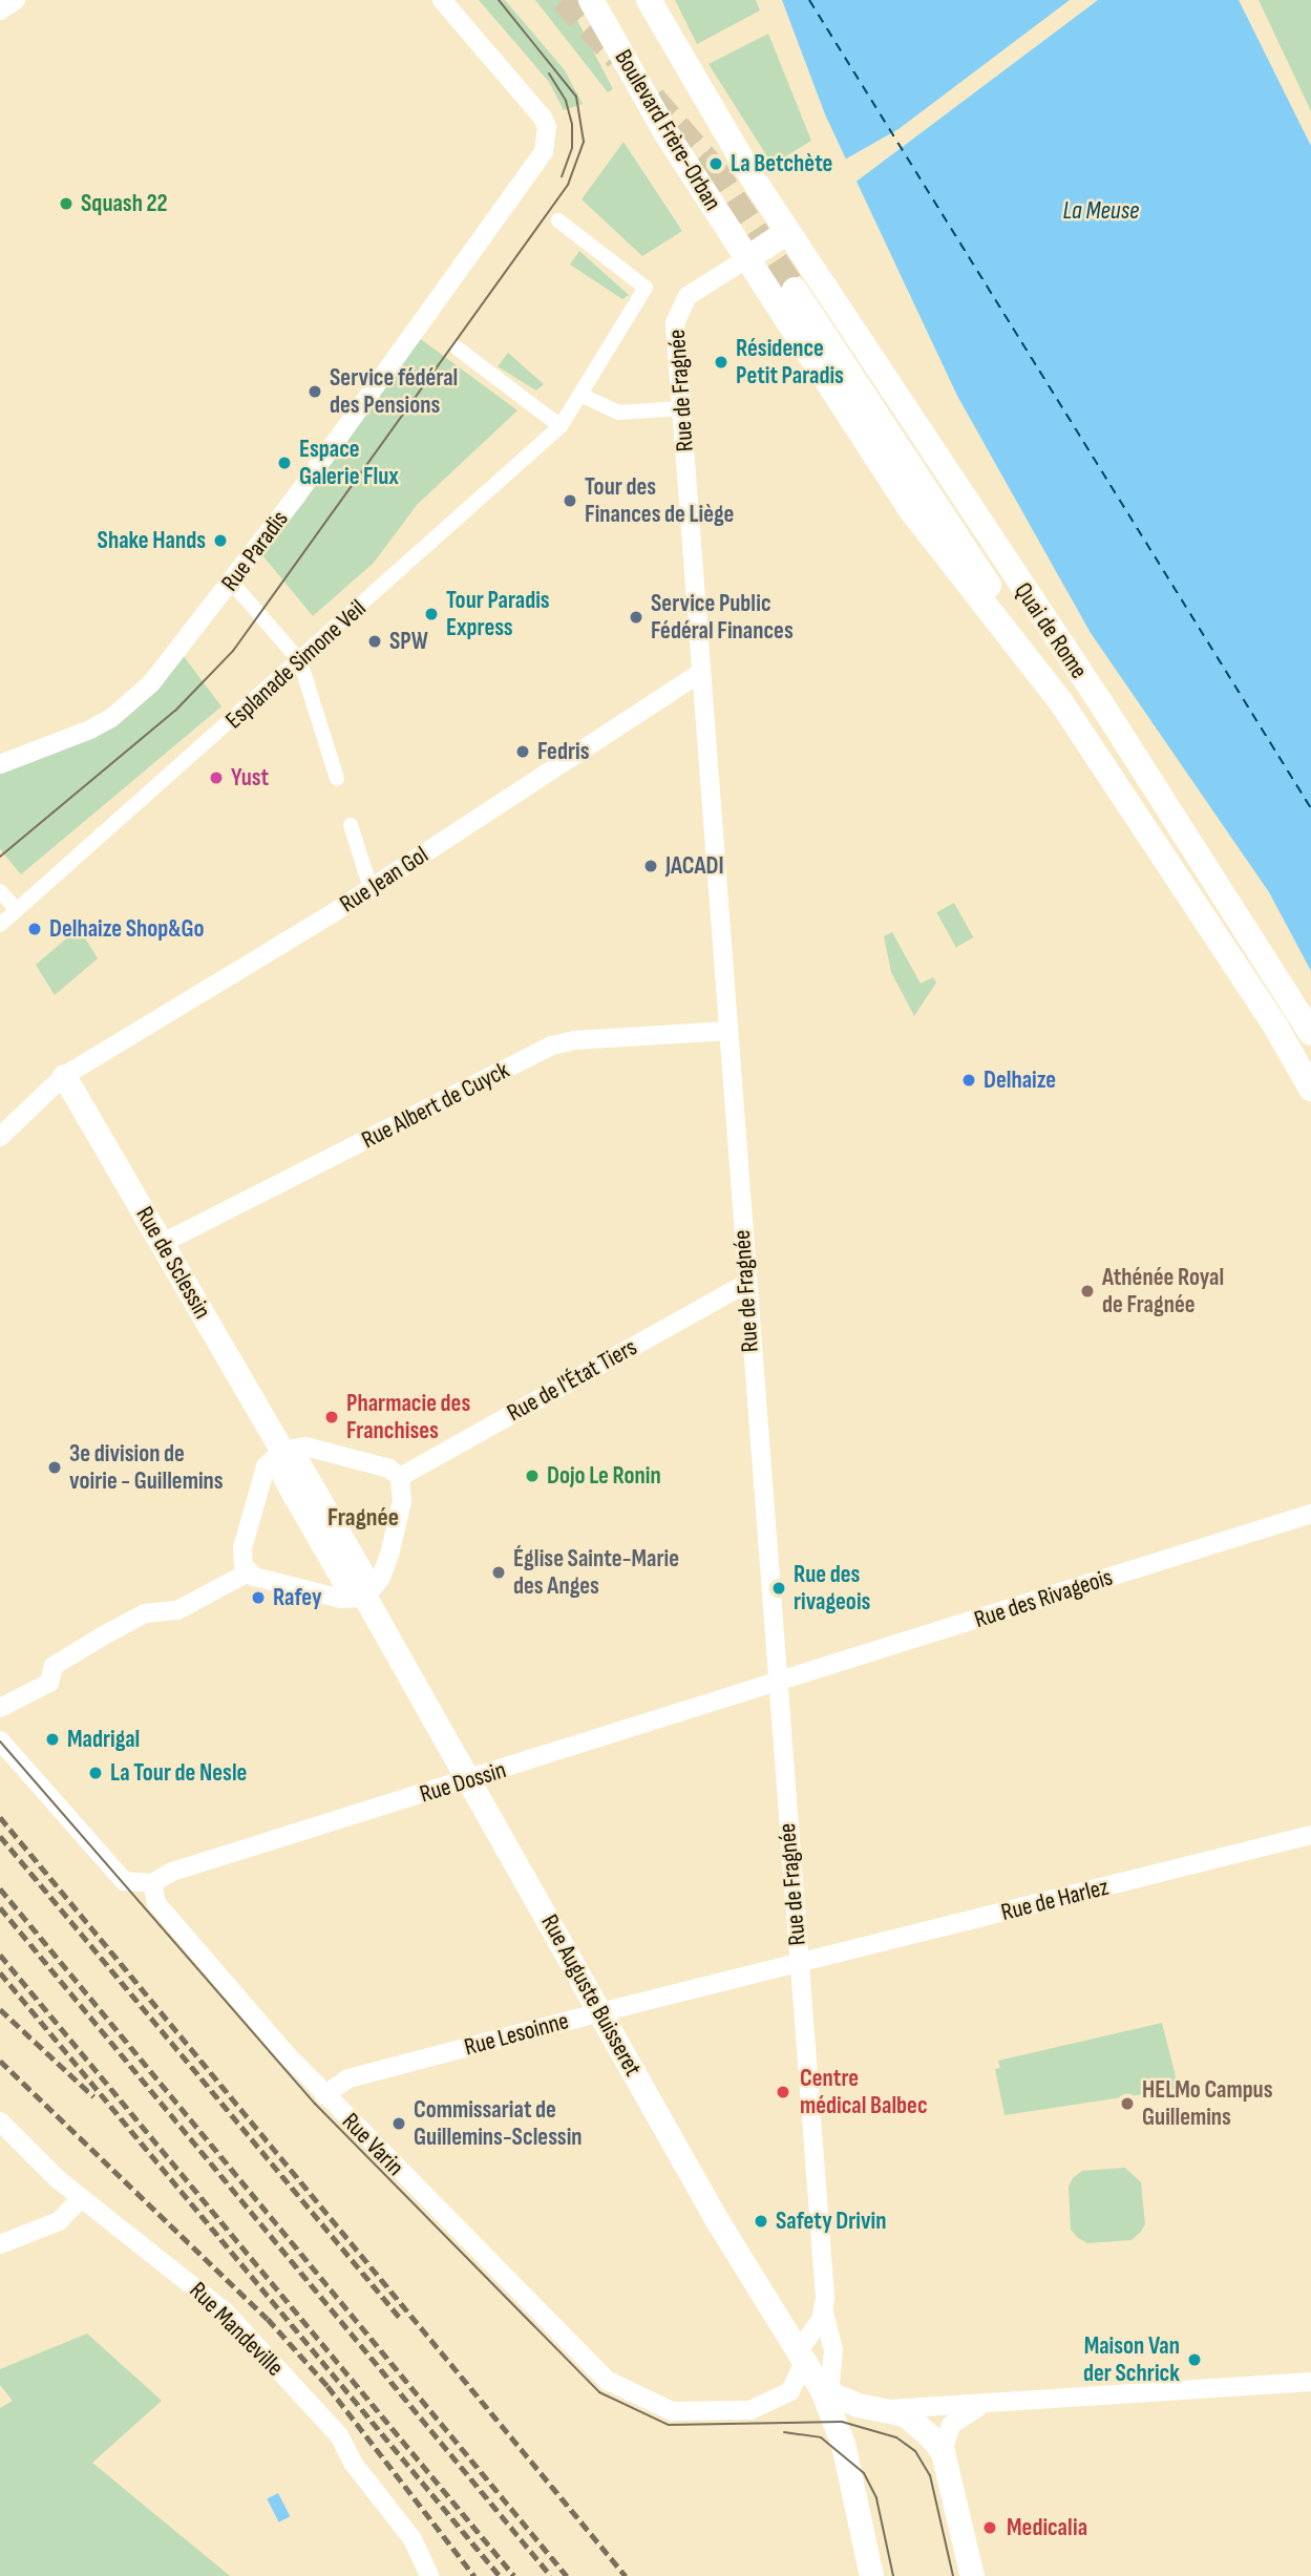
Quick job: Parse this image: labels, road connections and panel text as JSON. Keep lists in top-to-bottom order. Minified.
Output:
{"streets":{"main road":["Boulevard Frère-Orban","Quai de Rome"],"street":["Rue de Fragnée","Rue Paradis","Esplanade Simone Veil","Rue Jean Gol","Rue Albert de Cuyck","Rue de Sclessin","Rue de l'État Tiers","Rue des Rivageois","Rue Dossin","Rue de Harlez","Rue Auguste Buisseret","Rue Lesoinne","Rue Varin","Rue Mandeville"]},"crossings":[["Boulevard Frère-Orban","Rue de Fragnée"],["Boulevard Frère-Orban","Quai de Rome"],["Rue de Fragnée","Quai de Rome"],["Rue de Fragnée","Rue Jean Gol"],["Rue de Fragnée","Rue Albert de Cuyck"],["Rue de Fragnée","Rue de l'État Tiers"],["Rue de Fragnée","Rue des Rivageois"],["Rue de Fragnée","Rue Dossin"],["Rue de Fragnée","Rue de Harlez"],["Rue de Fragnée","Rue Auguste Buisseret"],["Rue de Fragnée","Rue Lesoinne"],["Rue Jean Gol","Rue de Sclessin"],["Rue Albert de Cuyck","Rue de Sclessin"],["Rue de Sclessin","Rue Auguste Buisseret"],["Rue des Rivageois","Rue Dossin"],["Rue Dossin","Rue Auguste Buisseret"],["Rue Dossin","Rue Varin"],["Rue de Harlez","Rue Lesoinne"],["Rue Auguste Buisseret","Rue Lesoinne"],["Rue Auguste Buisseret","Rue Varin"],["Rue Lesoinne","Rue Varin"]],"districts":["Fragnée"],"water":["La Meuse"],"places":["La Betchète","Squash 22","Résidence Petit Paradis","Service fédéral des Pensions","Espace Galerie Flux","Tour des Finances de Liège","Shake Hands","Tour Paradis Express","Service Public Fédéral Finances","SPW","Fedris","Yust","JACADI","Delhaize Shop&Go","Delhaize","Athénée Royal de Fragnée","Pharmacie des Franchises","3e division de voirie - Guillemins","Dojo Le Ronin","Église Sainte-Marie des Anges","Rue des rivageois","Rafey","Madrigal","La Tour de Nesle","Centre médical Balbec","HELMo Campus Guillemins","Commissariat de Guillemins-Sclessin","Safety Drivin","Maison Van der Schrick","Medicalia"]}
